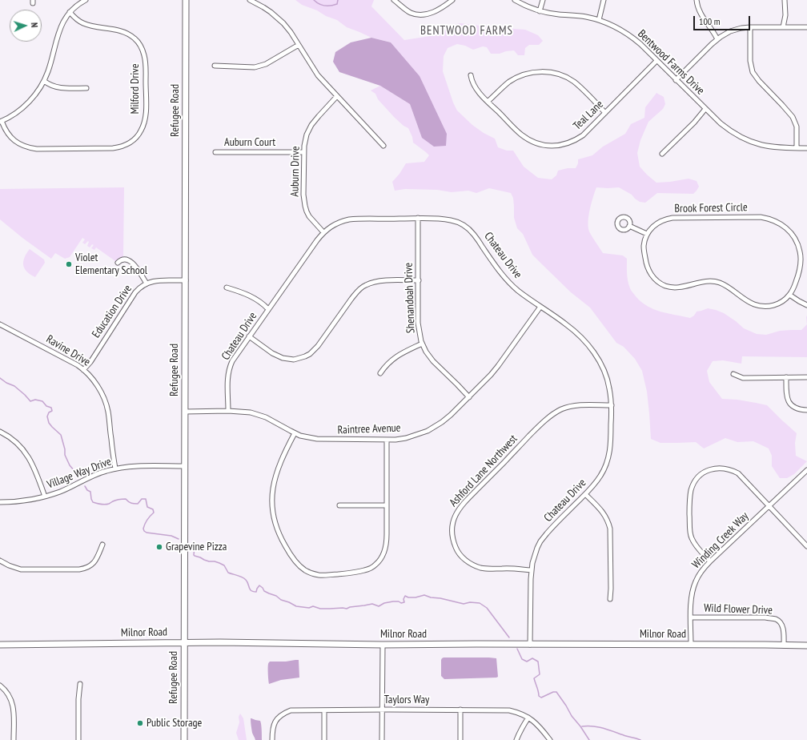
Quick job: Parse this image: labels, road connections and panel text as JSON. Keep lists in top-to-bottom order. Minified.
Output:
{"streets":{"main road":["Refugee Road","Milnor Road"],"street":["Bentwood Farms Drive","Milford Drive","Teal Lane","Auburn Court","Auburn Drive","Brook Forest Circle","Chateau Drive","Shenandoah Drive","Education Drive","Ravine Drive","Raintree Avenue","Ashford Lane Northwest","Village Way Drive","Winding Creek Way","Wild Flower Drive","Taylors Way"]},"crossings":[["Bentwood Farms Drive","Teal Lane"],["Refugee Road","Education Drive"],["Refugee Road","Raintree Avenue"],["Refugee Road","Village Way Drive"],["Refugee Road","Milnor Road"],["Auburn Court","Auburn Drive"],["Auburn Drive","Chateau Drive"],["Chateau Drive","Shenandoah Drive"],["Chateau Drive","Raintree Avenue"],["Chateau Drive","Ashford Lane Northwest"],["Chateau Drive","Milnor Road"],["Shenandoah Drive","Raintree Avenue"],["Education Drive","Ravine Drive"],["Ravine Drive","Village Way Drive"],["Winding Creek Way","Wild Flower Drive"],["Winding Creek Way","Milnor Road"],["Wild Flower Drive","Milnor Road"]],"districts":["BENTWOOD FARMS"],"places":["Violet Elementary School","Grapevine Pizza","Public Storage"],"scale_bar":"100 m","north":"right"}
